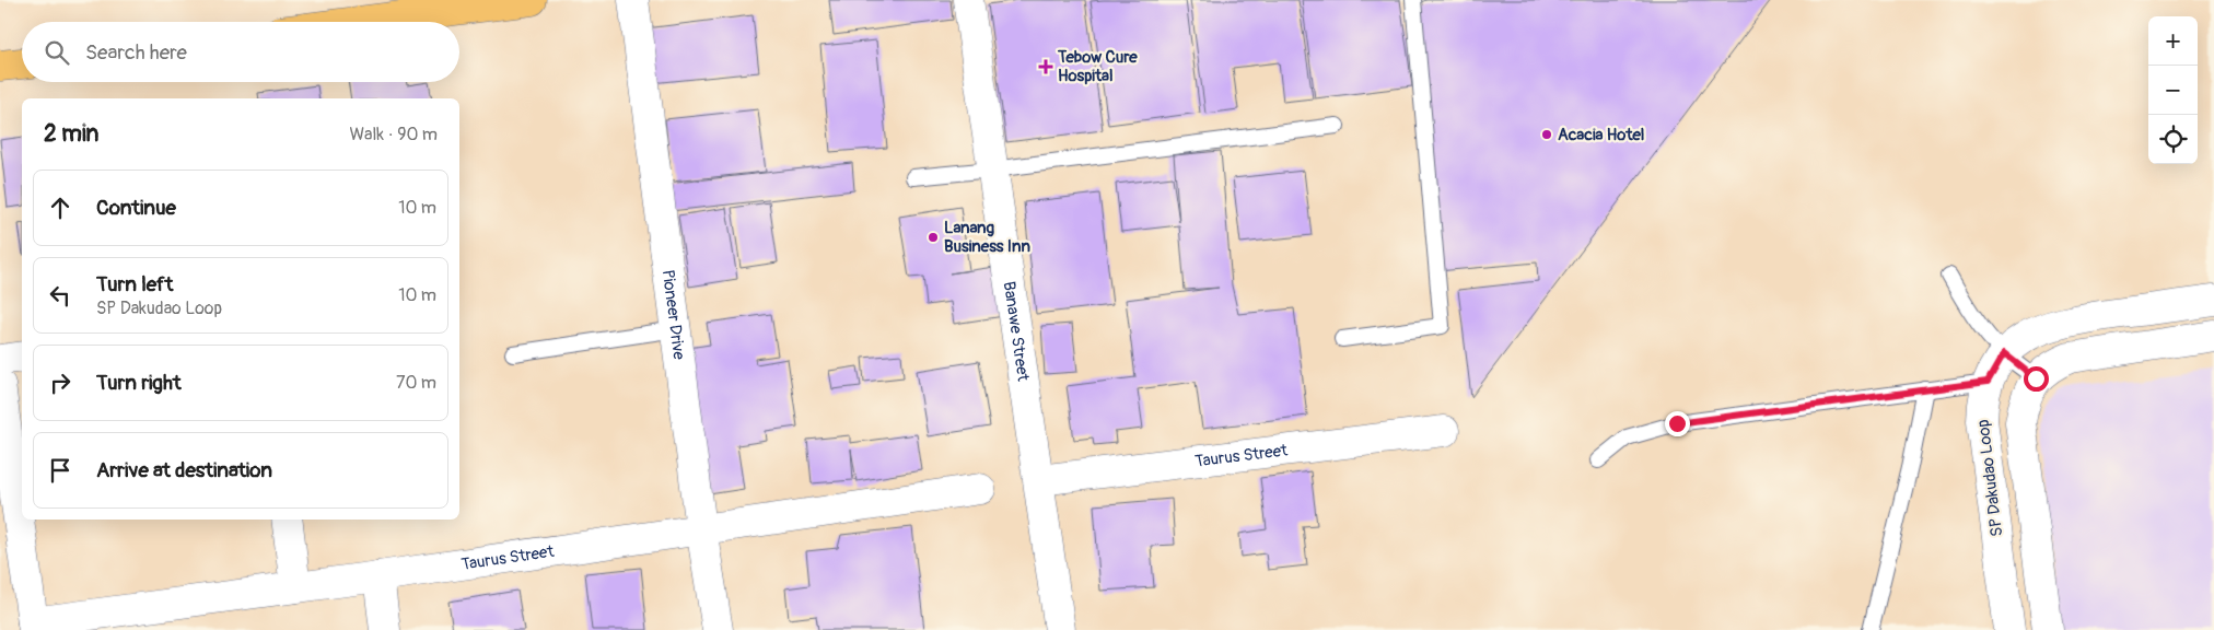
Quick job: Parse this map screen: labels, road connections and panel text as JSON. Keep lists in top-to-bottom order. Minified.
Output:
{"streets":{"street":["Pioneer Drive","Banawe Street","Taurus Street","SP Dakudao Loop"]},"crossings":[["Pioneer Drive","Taurus Street"],["Banawe Street","Taurus Street"]],"places":{"health":["Tebow Cure Hospital"],"other":["Acacia Hotel","Lanang Business Inn"]},"page":{"map_buttons":["+","−"],"search":"Search here","heading":["2 min","Walk · 90 m"],"list":[["Continue","10 m"],["Turn left","SP Dakudao Loop","10 m"],["Turn right","70 m"],"Arrive at destination"]}}
